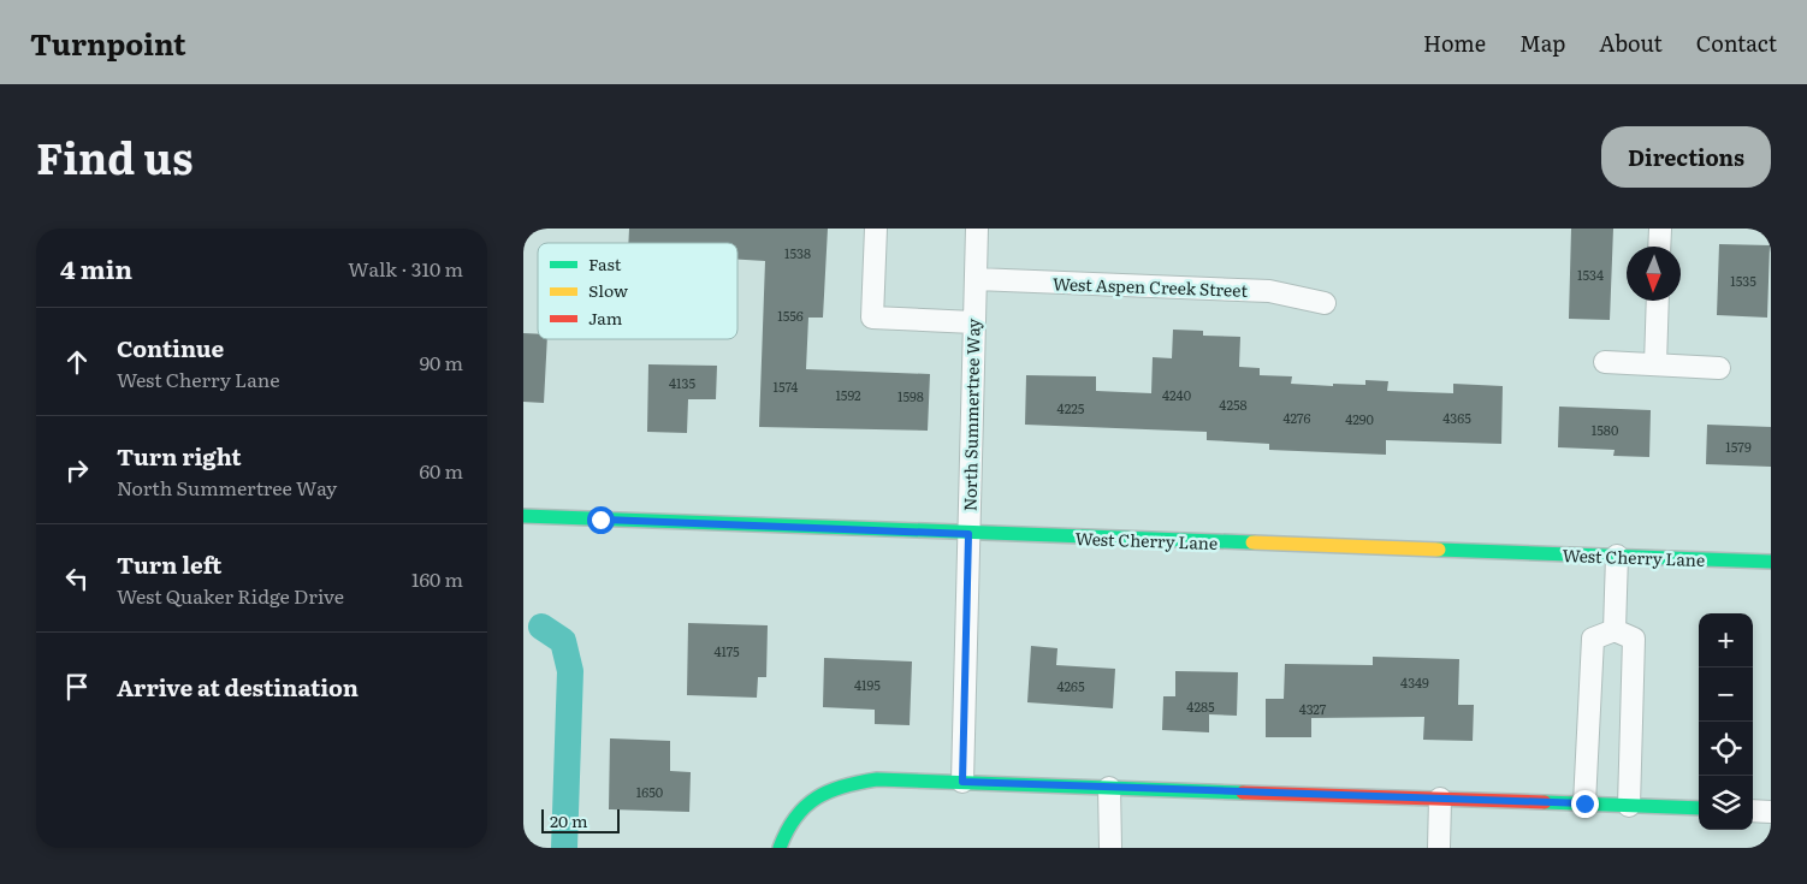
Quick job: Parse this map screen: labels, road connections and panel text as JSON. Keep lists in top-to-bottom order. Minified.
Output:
{"streets":{"main road":["West Cherry Lane"],"street":["West Aspen Creek Street","North Summertree Way"]},"crossings":[["West Aspen Creek Street","North Summertree Way"],["North Summertree Way","West Cherry Lane"]],"house_numbers":["1538","1534","1535","1556","4135","1574","1592","4240","1598","4258","4225","4276","4365","4290","1580","1579","4175","4349","4195","4265","4285","4327","1650"],"legend":["Fast","Slow","Jam"],"scale_bar":"20 m","north":"bottom","page":{"header":"Turnpoint","nav":["Home","Map","About","Contact"],"title":"Find us","buttons":"Directions","heading":["4 min","Walk · 310 m"],"list":[["Continue","West Cherry Lane","90 m"],["Turn right","North Summertree Way","60 m"],["Turn left","West Quaker Ridge Drive","160 m"],"Arrive at destination"],"map_buttons":["+","−"],"scale":"20 m"}}
